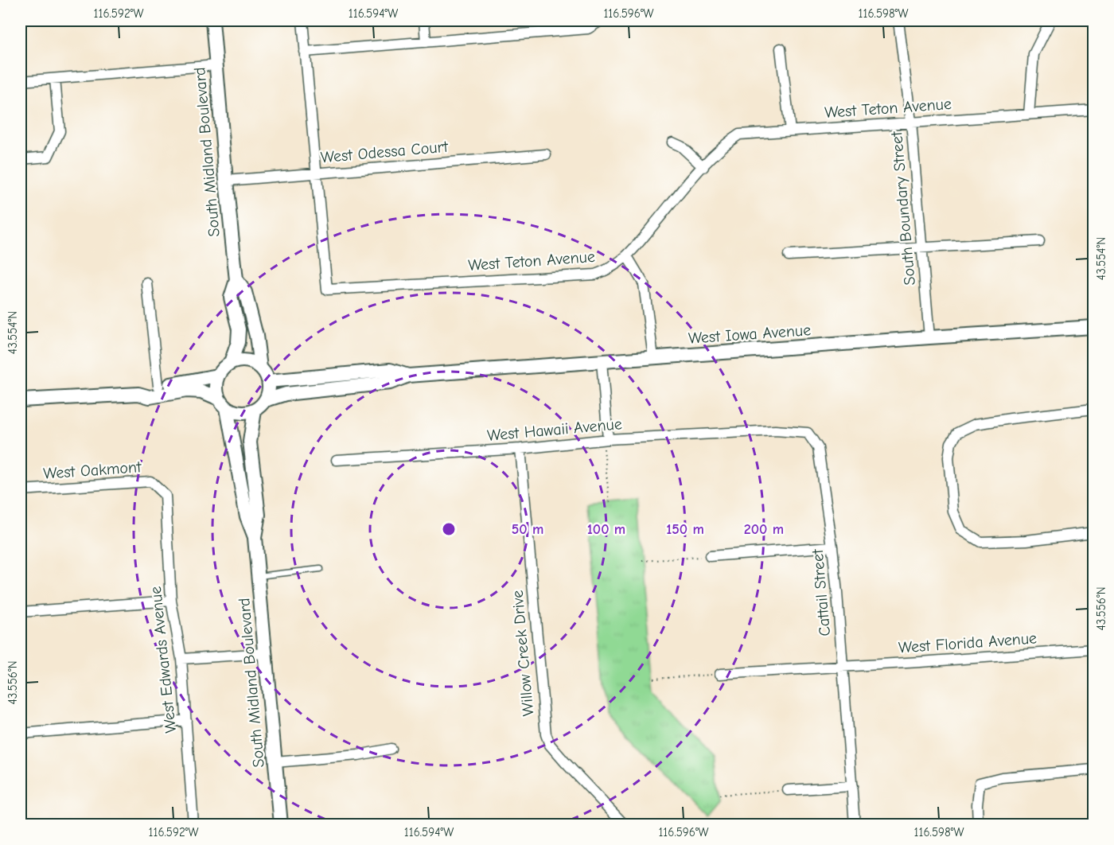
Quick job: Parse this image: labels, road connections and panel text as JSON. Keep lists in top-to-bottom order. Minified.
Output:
{"streets":{"street":["West Teton Avenue","South Midland Boulevard","West Odessa Court","South Boundary Street","West Iowa Avenue","West Hawaii Avenue","West Oakmont","Cattail Street","West Florida Avenue","Willow Creek Drive","West Edwards Avenue"]},"crossings":[["West Teton Avenue","West Odessa Court"],["West Teton Avenue","South Boundary Street"],["South Midland Boulevard","West Odessa Court"],["South Midland Boulevard","West Iowa Avenue"],["South Boundary Street","West Iowa Avenue"],["West Hawaii Avenue","Cattail Street"],["West Hawaii Avenue","Willow Creek Drive"],["West Oakmont","West Edwards Avenue"],["Cattail Street","West Florida Avenue"]],"coordinates":["116.592°W","116.594°W","116.596°W","116.598°W","43.554°N","43.556°N"],"rings":["50 m","100 m","150 m","200 m"]}
